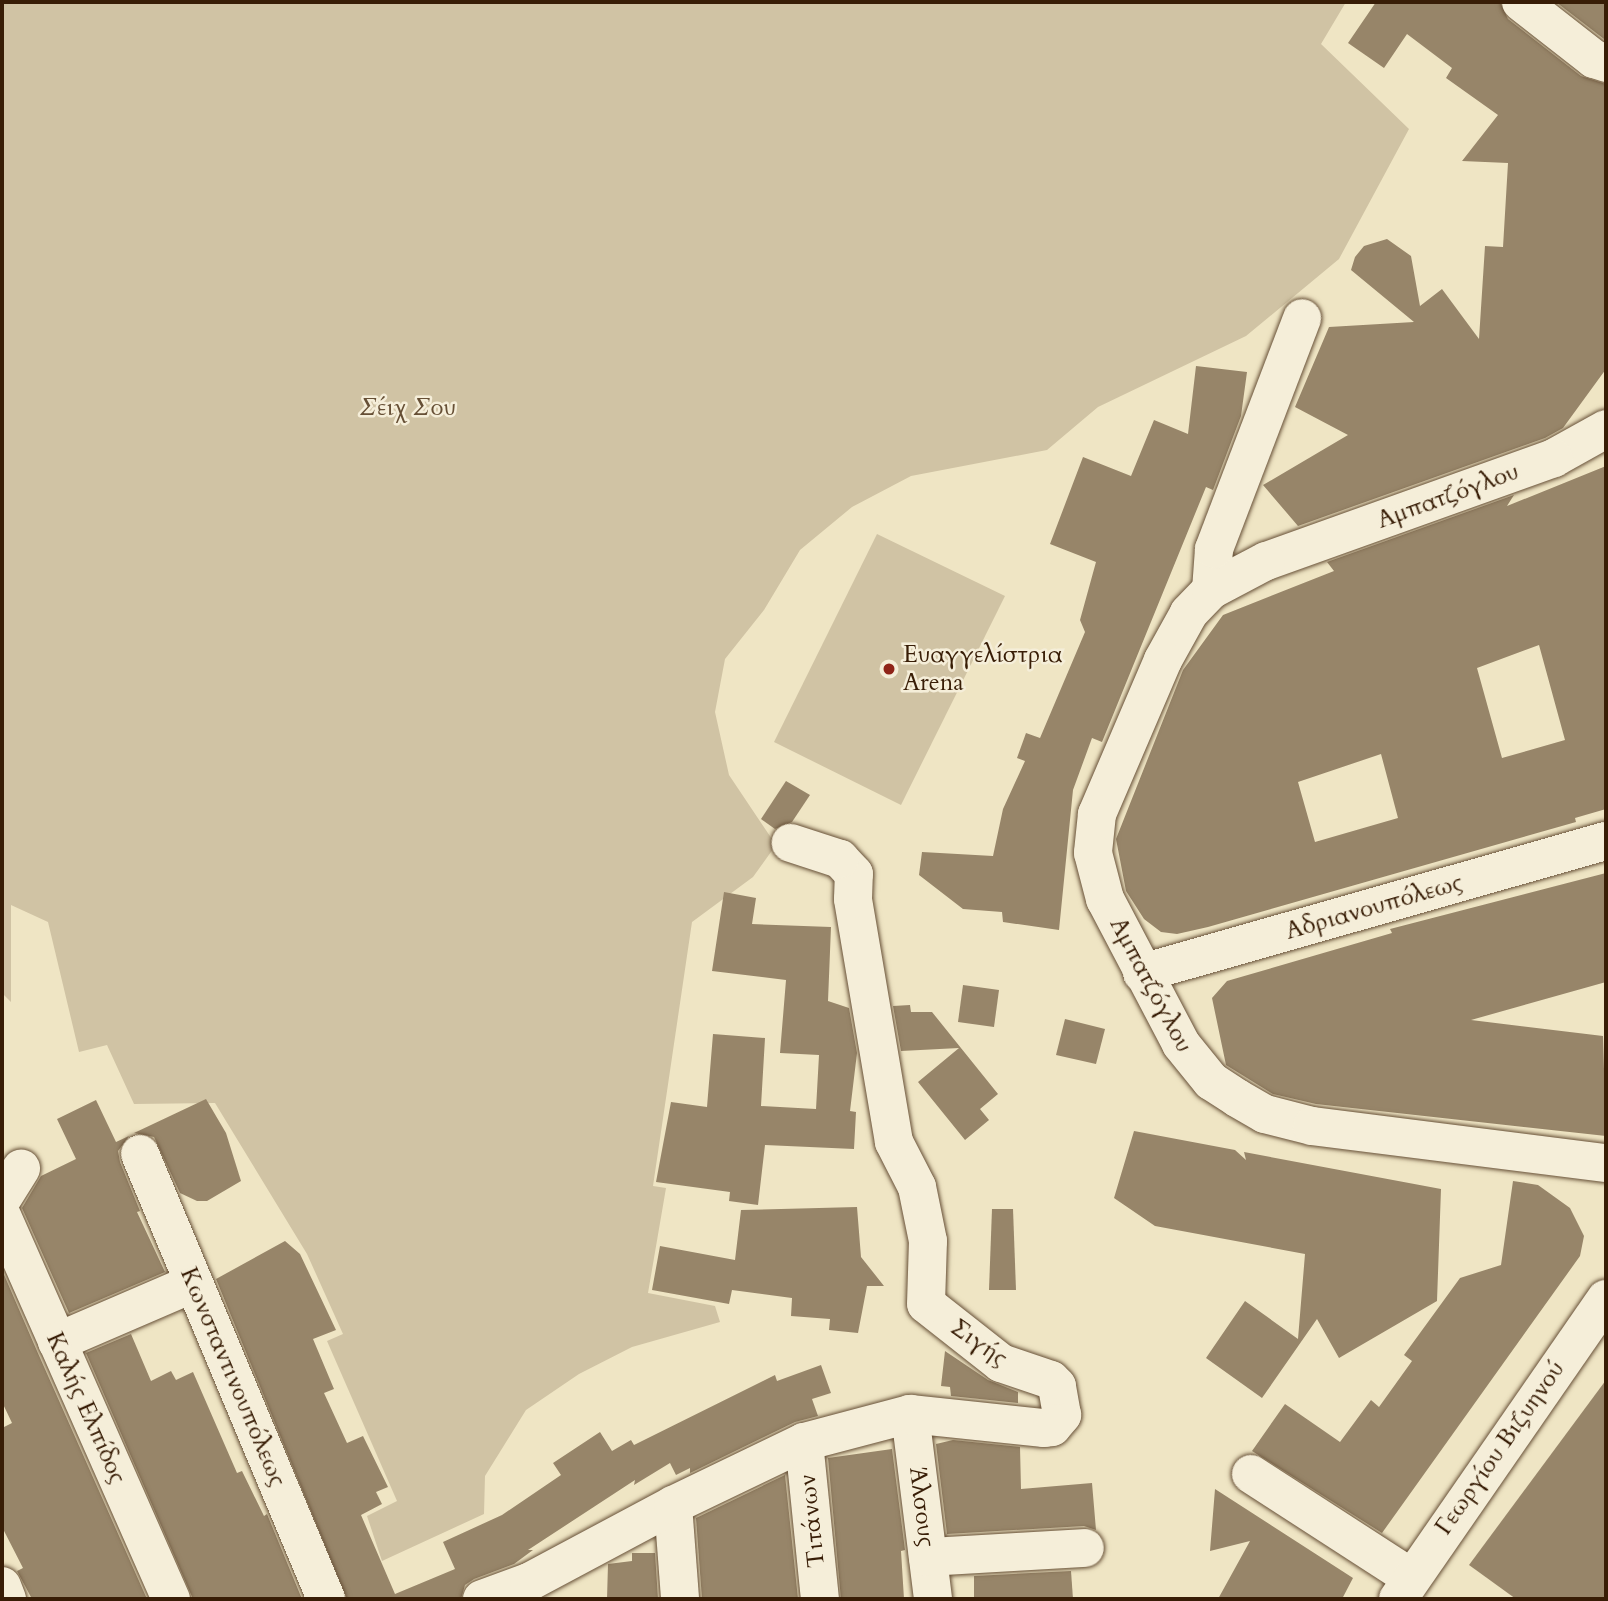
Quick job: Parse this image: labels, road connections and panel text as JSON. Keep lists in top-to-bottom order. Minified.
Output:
{"streets":{"street":["Αμπατζόγλου","Αδριανουπόλεως","Σιγής","Κωνσταντινουπόλεως","Καλής Ελπίδος","Γεωργίου Βιζυηνού","Άλσους","Τιτάνων"]},"crossings":[["Αμπατζόγλου","Αδριανουπόλεως"],["Σιγής","Άλσους"],["Σιγής","Τιτάνων"]],"parks":["Σέιχ Σου"],"places":["Ευαγγελίστρια Arena"]}
